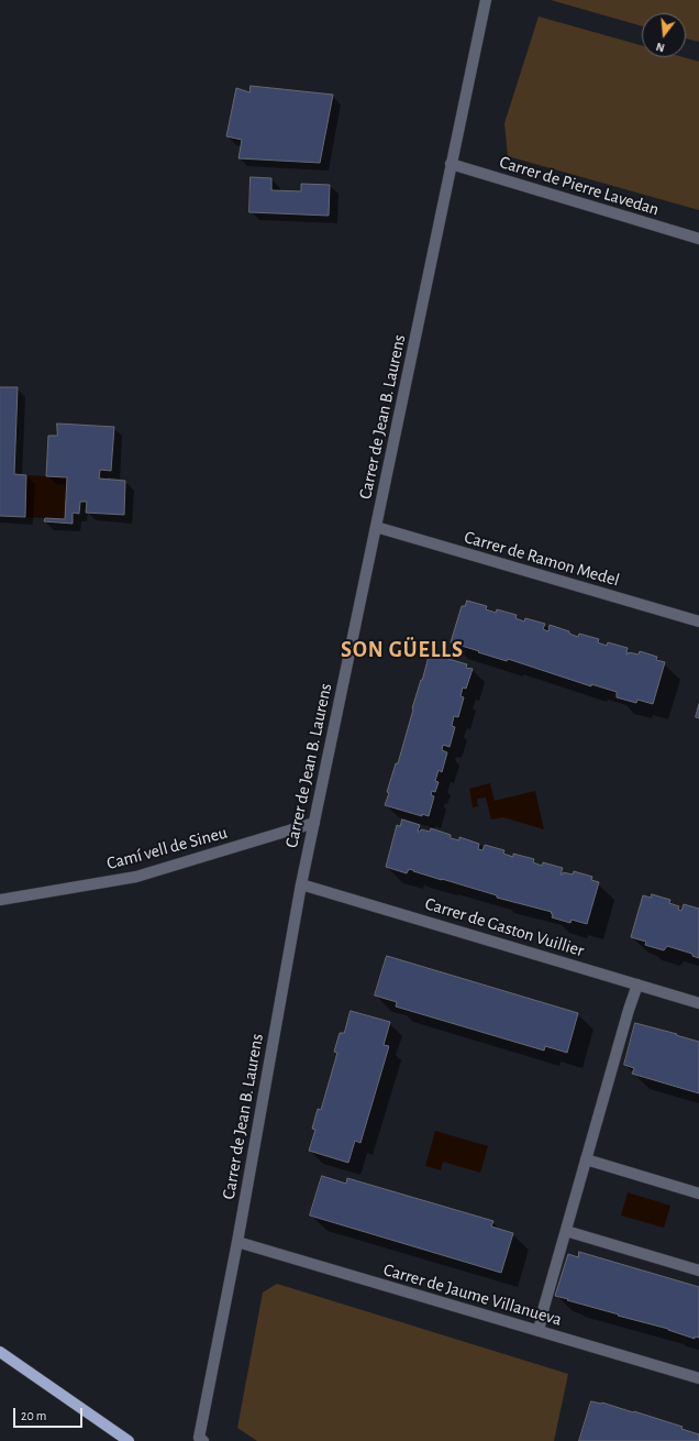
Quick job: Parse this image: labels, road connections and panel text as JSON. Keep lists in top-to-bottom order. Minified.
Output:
{"streets":{"street":["Carrer de Pierre Lavedan","Carrer de Jean B. Laurens","Carrer de Ramon Medel","Camí vell de Sineu","Carrer de Gaston Vuillier","Carrer de Jaume Villanueva"]},"crossings":[["Carrer de Pierre Lavedan","Carrer de Jean B. Laurens"],["Carrer de Jean B. Laurens","Carrer de Ramon Medel"],["Carrer de Jean B. Laurens","Camí vell de Sineu"],["Carrer de Jean B. Laurens","Carrer de Gaston Vuillier"],["Carrer de Jean B. Laurens","Carrer de Jaume Villanueva"]],"districts":["SON GÜELLS"],"scale_bar":"20 m","north":"bottom"}
